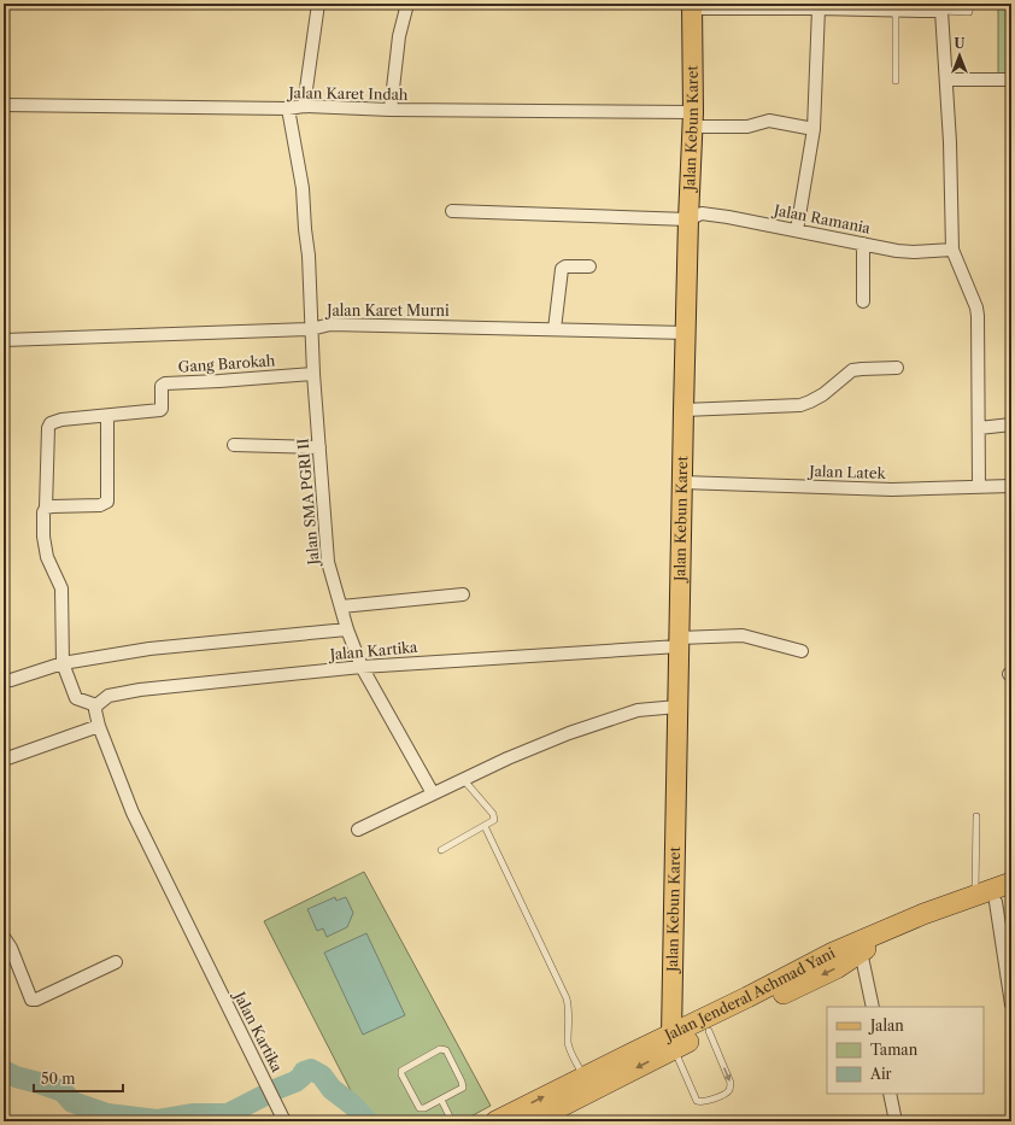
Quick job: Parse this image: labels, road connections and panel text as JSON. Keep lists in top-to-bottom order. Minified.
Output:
{"streets":{"highway":["Jalan Jenderal Achmad Yani"],"main road":["Jalan Kebun Karet"],"street":["Jalan Karet Indah","Jalan Ramania","Jalan Karet Murni","Gang Barokah","Jalan Latek","Jalan SMA PGRI II","Jalan Kartika"]},"crossings":[["Jalan Karet Indah","Jalan Kebun Karet"],["Jalan Karet Indah","Jalan SMA PGRI II"],["Jalan Kebun Karet","Jalan Ramania"],["Jalan Kebun Karet","Jalan Karet Murni"],["Jalan Kebun Karet","Jalan Latek"],["Jalan Kebun Karet","Jalan Kartika"],["Jalan Kebun Karet","Jalan Jenderal Achmad Yani"],["Jalan Karet Murni","Jalan SMA PGRI II"],["Gang Barokah","Jalan SMA PGRI II"],["Jalan SMA PGRI II","Jalan Kartika"]],"legend":["Jalan","Taman","Air"],"scale_bar":"50 m","north":"top"}
